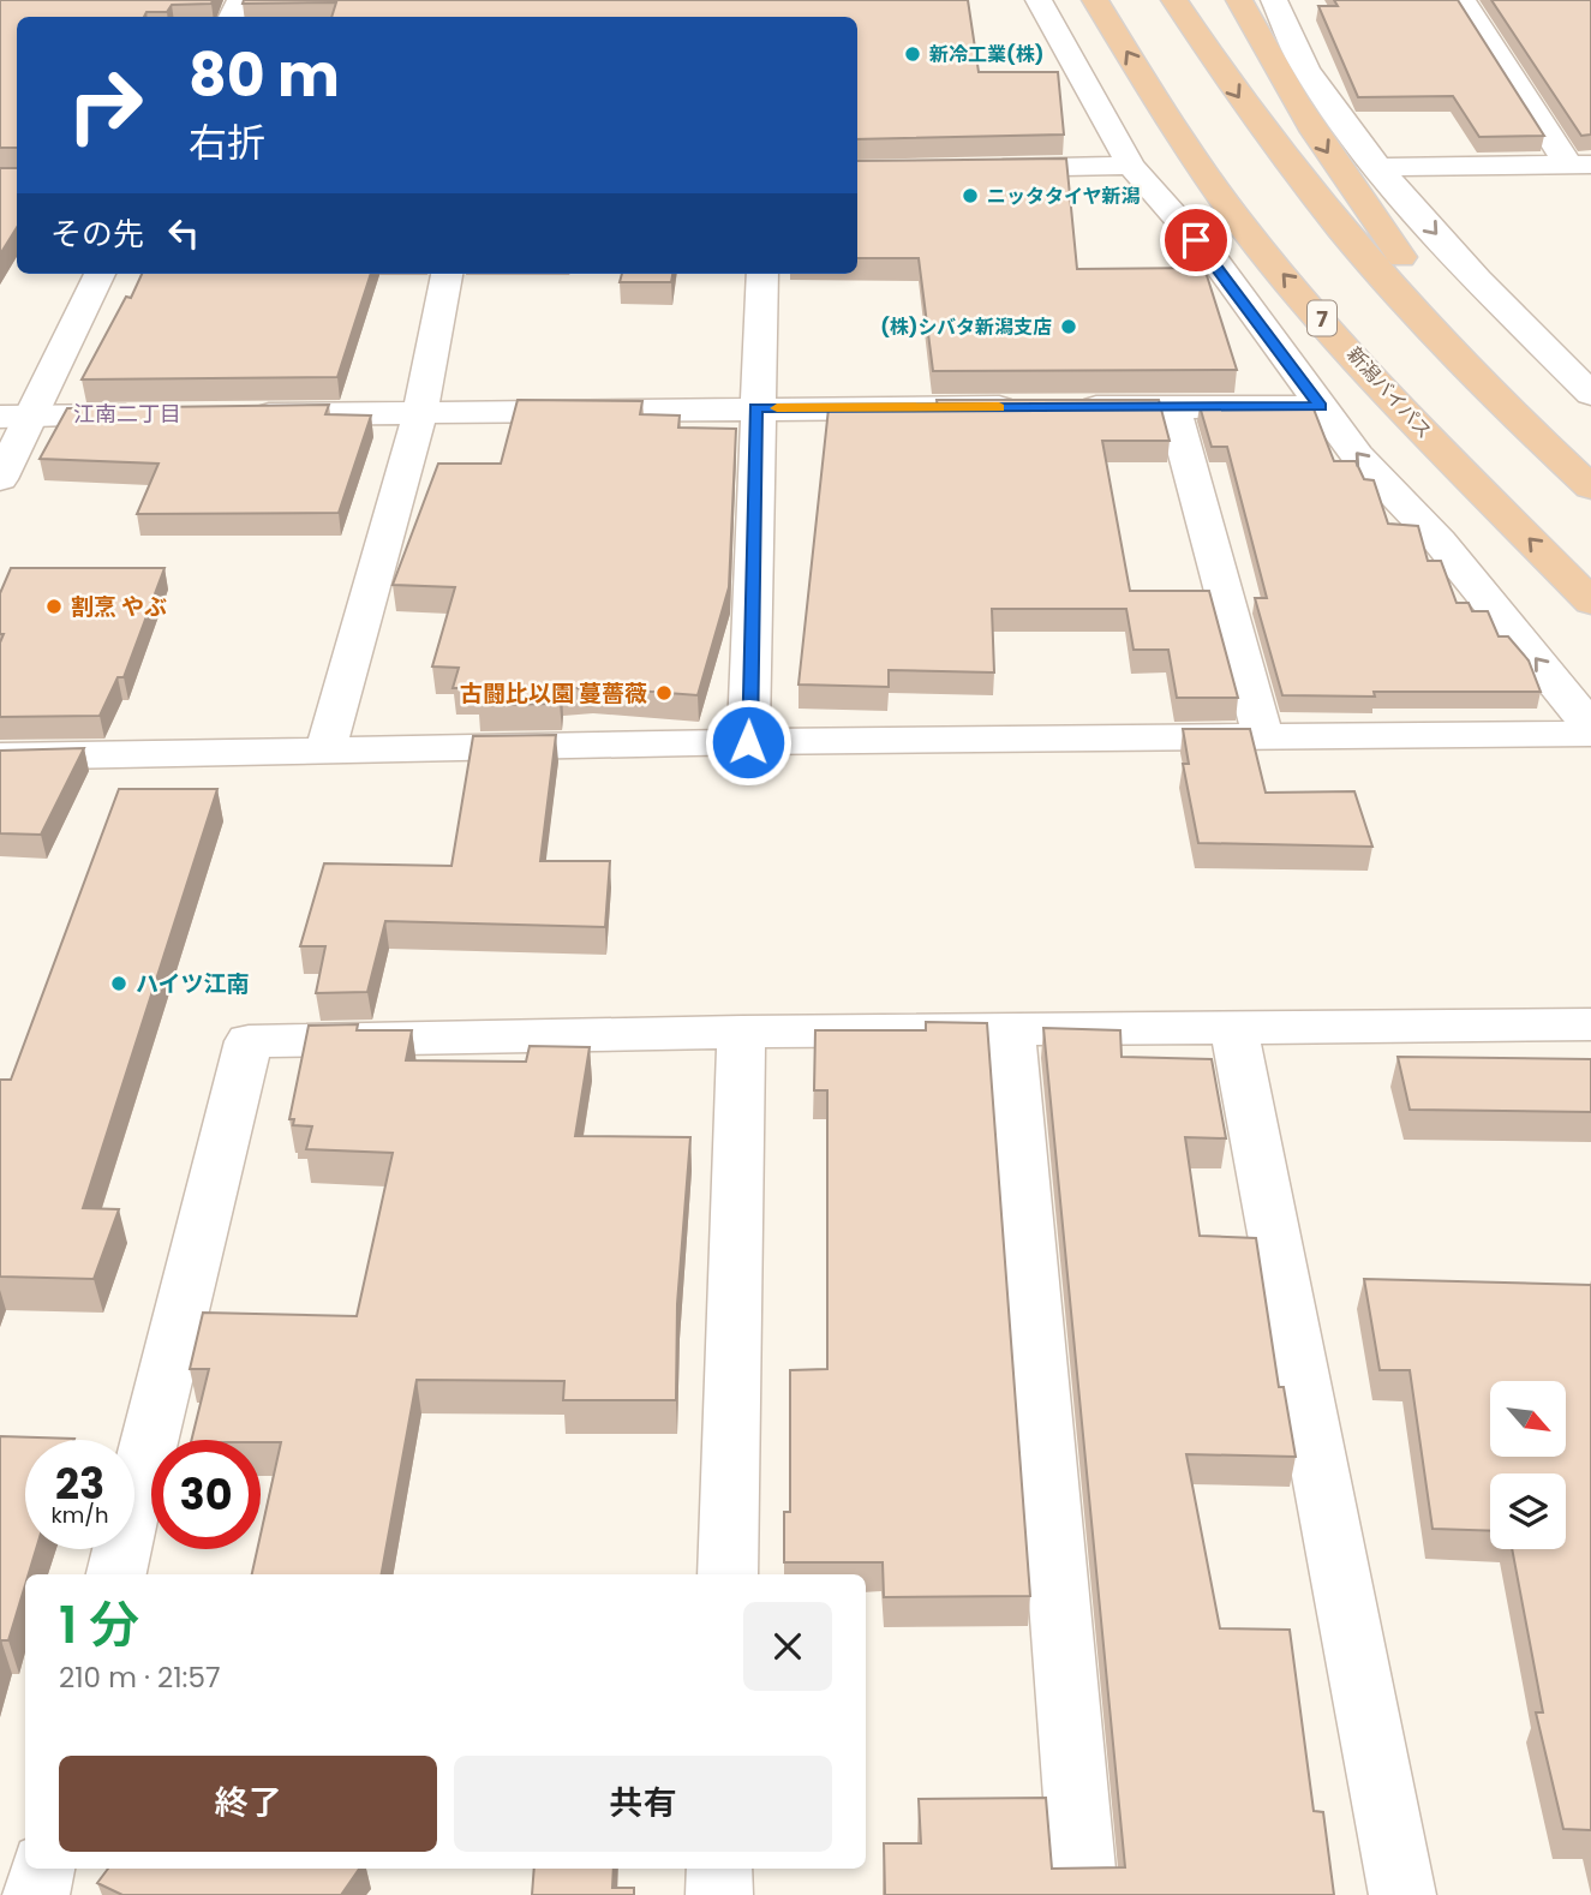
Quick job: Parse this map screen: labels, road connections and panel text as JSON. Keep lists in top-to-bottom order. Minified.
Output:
{"streets":{"highway":["7","新潟バイパス"]},"districts":["江南二丁目"],"places":["新冷工業(株)","ニッタタイヤ新潟","(株)シバタ新潟支店","割烹 やぶ","古闘比以園 蔓薔薇","ハイツ江南"],"north":"bottom right","page":{"turn":["80 m","右折"],"then":"その先","speed":"23 km/h","limit":"30","heading":["1 分","210 m · 21:57"],"buttons":["終了","共有"]}}
